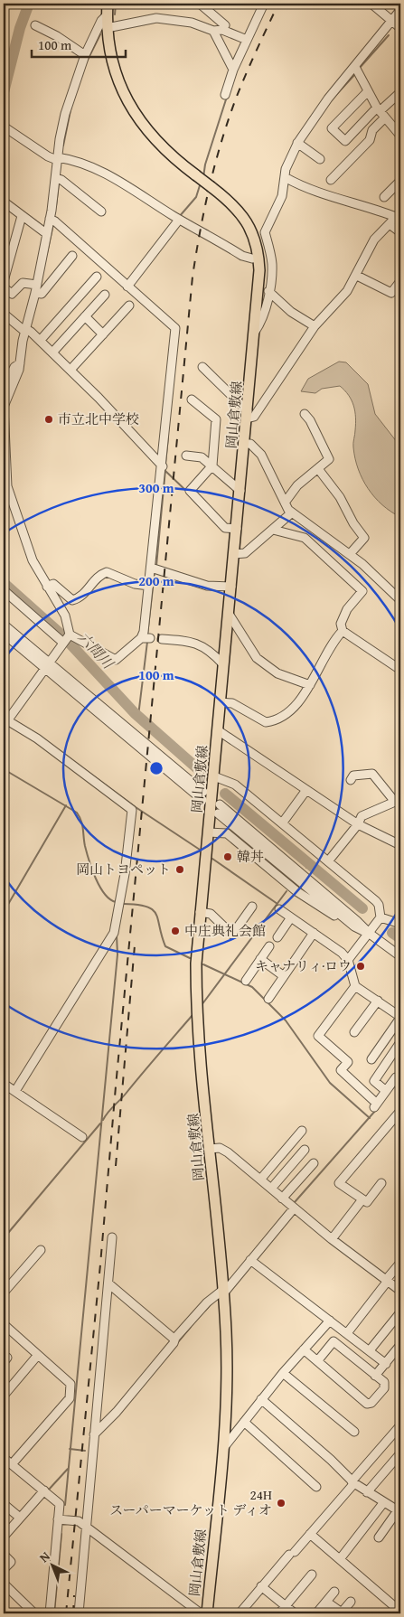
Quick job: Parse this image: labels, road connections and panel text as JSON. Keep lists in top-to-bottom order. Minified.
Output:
{"streets":{"main road":["岡山倉敷線"]},"water":["六間川"],"places":["市立北中学校","韓丼","岡山トヨペット","中庄典礼会館","キャナリィ·ロウ","24H スーパーマーケット ディオ"],"scale_bar":"100 m","north":"top left","rings":["300 m","200 m","100 m"]}
